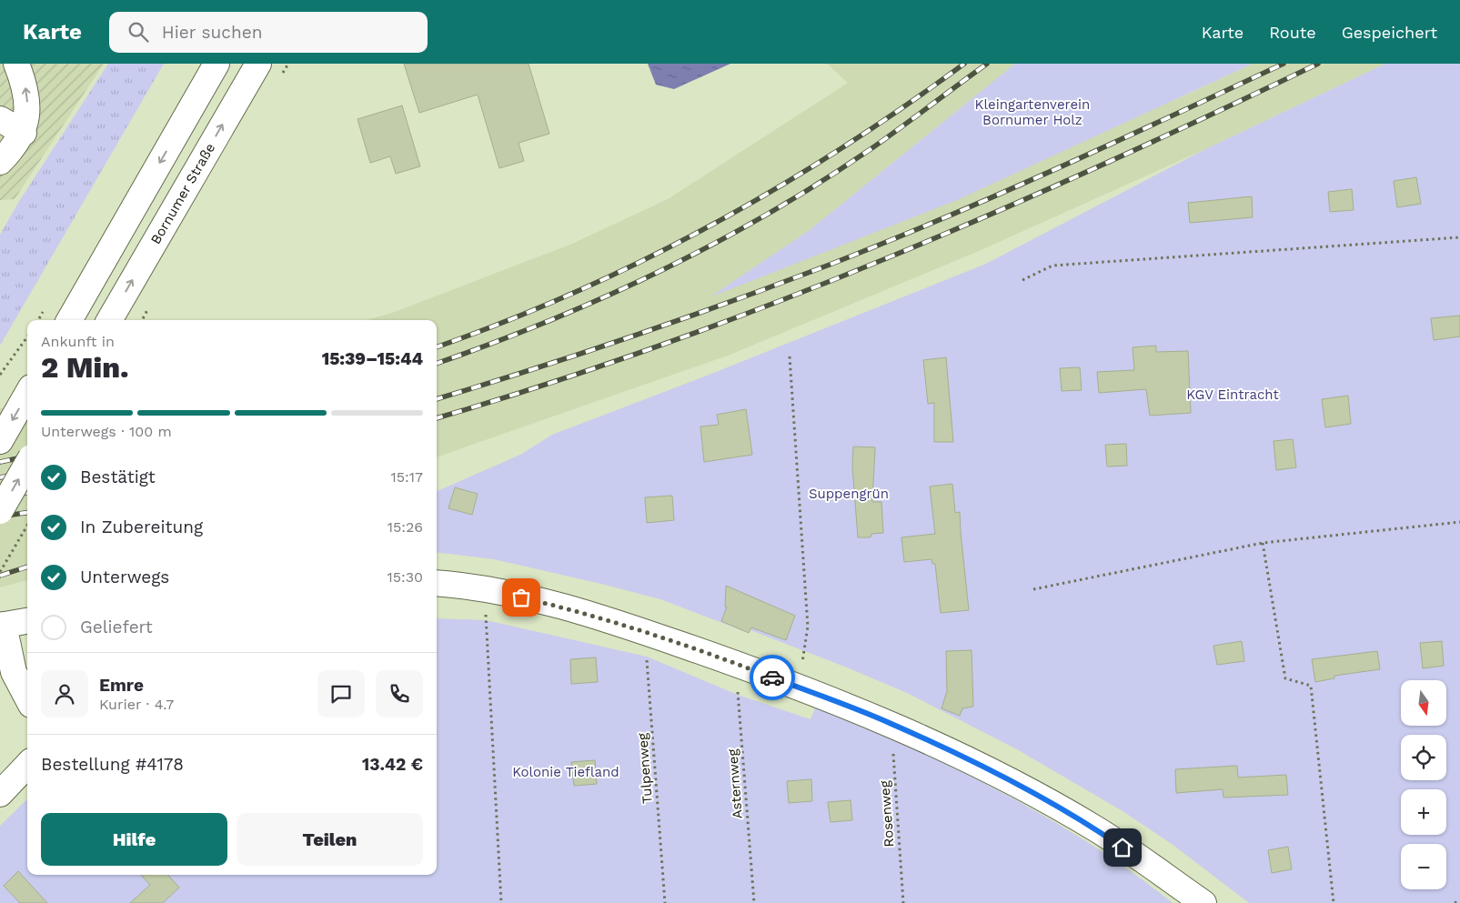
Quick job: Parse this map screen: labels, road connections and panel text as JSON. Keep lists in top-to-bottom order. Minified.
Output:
{"streets":{"main road":["Bornumer Straße"],"path":["Tulpenweg","Asternweg","Rosenweg"]},"parks":["Kleingartenverein Bornumer Holz","KGV Eintracht","Suppengrün","Kolonie Tiefland"],"north":"bottom","page":{"header":"Karte","search":"Hier suchen","nav":["Karte","Route","Gespeichert"],"heading":["2 Min.","Ankunft in","15:39–15:44"],"panel":["Emre","Kurier · 4.7","Bestellung #4178","13.42 €"],"bar":"Unterwegs · 100 m","list":[["Bestätigt","15:17"],["In Zubereitung","15:26"],["Unterwegs","15:30"],"Geliefert"],"map_buttons":["+","−"],"buttons":["Hilfe","Teilen"]}}
